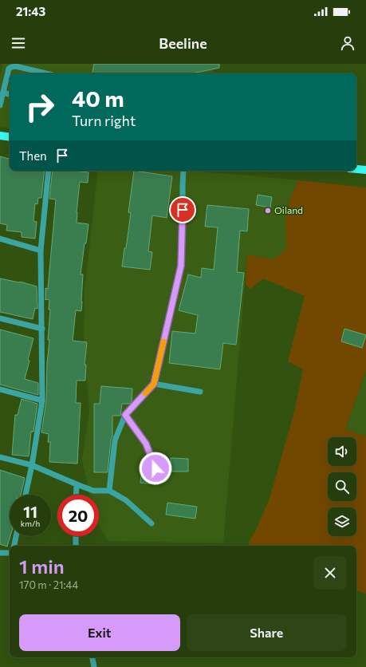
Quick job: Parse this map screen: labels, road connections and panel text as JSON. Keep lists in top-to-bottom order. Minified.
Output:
{"places":["Oiland"],"page":{"status":"21:43","header":"Beeline","turn":["40 m","Turn right"],"then":"Then","speed":"11 km/h","limit":"20","heading":["1 min","170 m · 21:44"],"buttons":["Exit","Share"]}}
